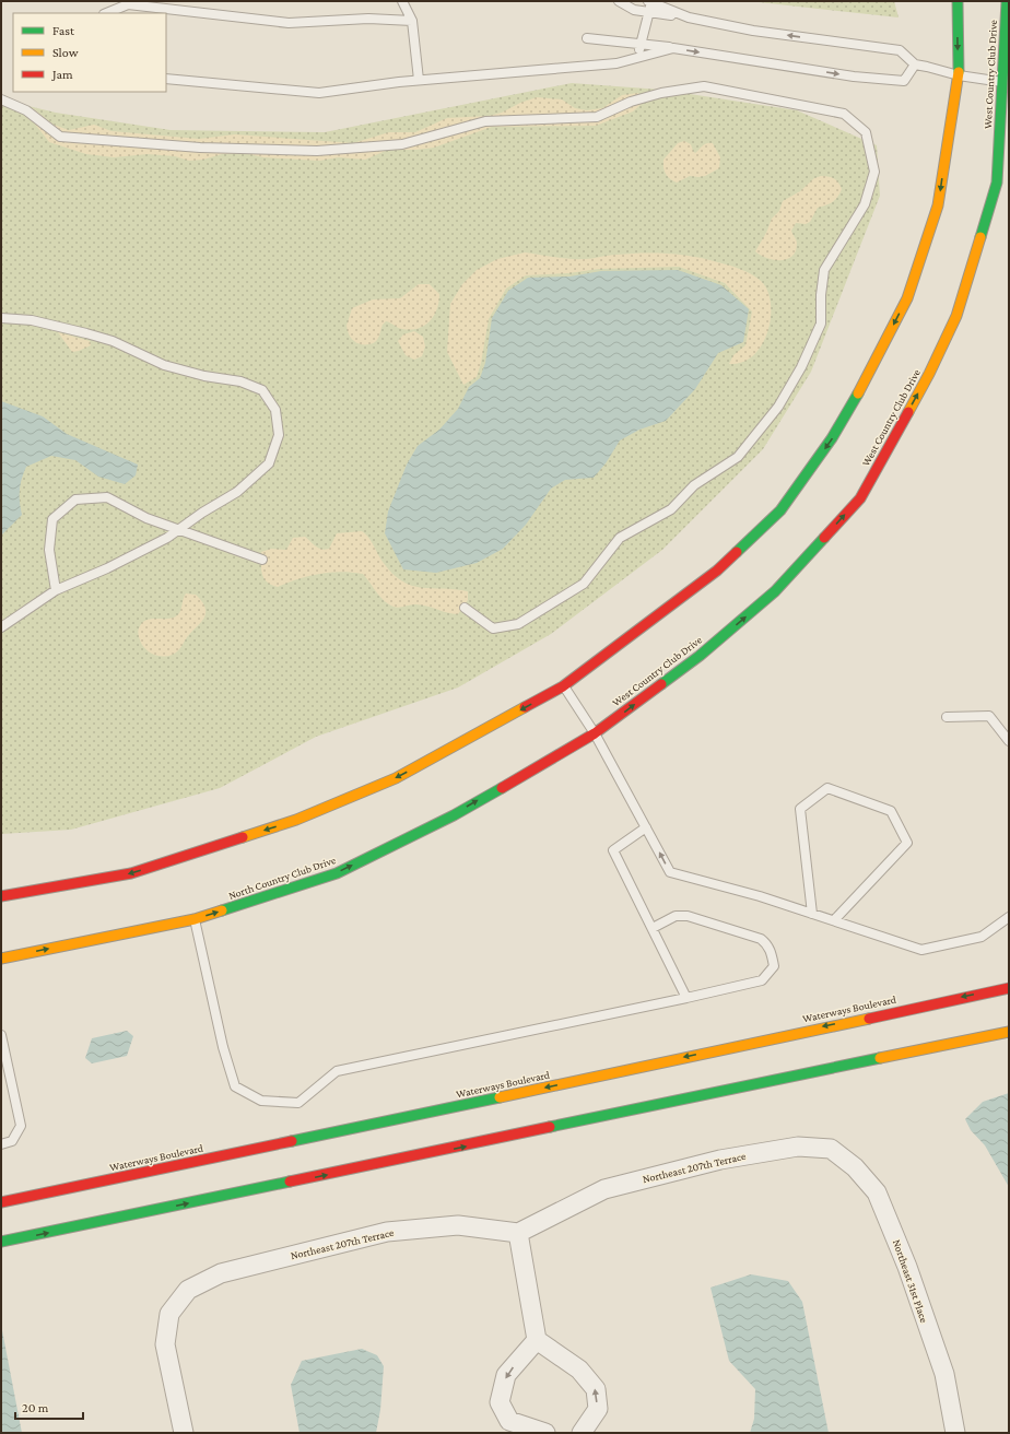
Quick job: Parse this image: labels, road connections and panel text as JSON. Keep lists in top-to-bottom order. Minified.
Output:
{"streets":{"street":["West Country Club Drive","North Country Club Drive","Waterways Boulevard","Northeast 207th Terrace","Northeast 31st Place"]},"crossings":[["West Country Club Drive","North Country Club Drive"],["Northeast 207th Terrace","Northeast 31st Place"]],"legend":["Fast","Slow","Jam"],"scale_bar":"20 m"}
